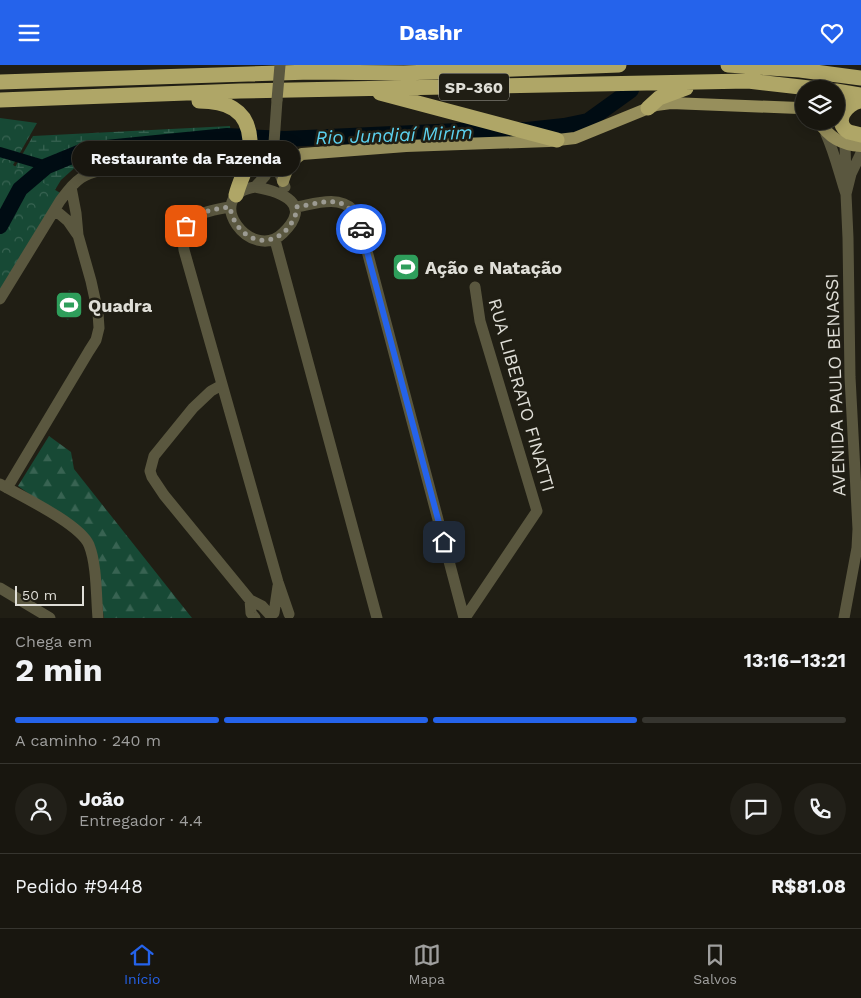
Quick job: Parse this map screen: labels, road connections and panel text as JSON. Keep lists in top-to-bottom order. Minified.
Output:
{"streets":{"highway":["SP-360"],"street":["AVENIDA PAULO BENASSI","RUA LIBERATO FINATTI"]},"water":["Rio Jundiaí Mirim"],"places":{"other":["Restaurante da Fazenda"],"sports":["Ação e Natação","Quadra"]},"scale_bar":"50 m","page":{"header":"Dashr","bubble":"Restaurante da Fazenda","scale":"50 m","heading":["2 min","Chega em","13:16–13:21"],"panel":["João","Entregador · 4.4","Pedido #9448","R$81.08"],"bar":"A caminho · 240 m","tabs":["Início","Mapa","Salvos"]}}
